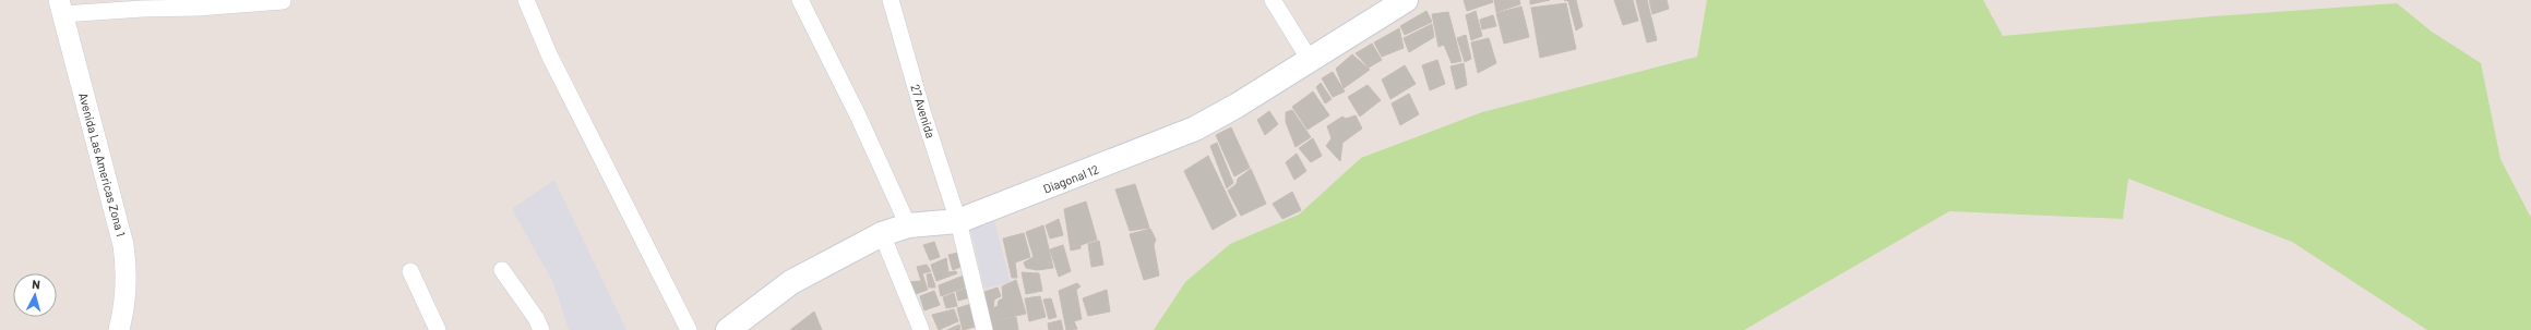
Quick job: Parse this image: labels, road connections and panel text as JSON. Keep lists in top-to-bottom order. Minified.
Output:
{"streets":{"main road":["Diagonal 12"],"street":["27 Avenida","Avenida Las Americas Zona 1"]},"crossings":[["27 Avenida","Diagonal 12"]],"north":"top"}
